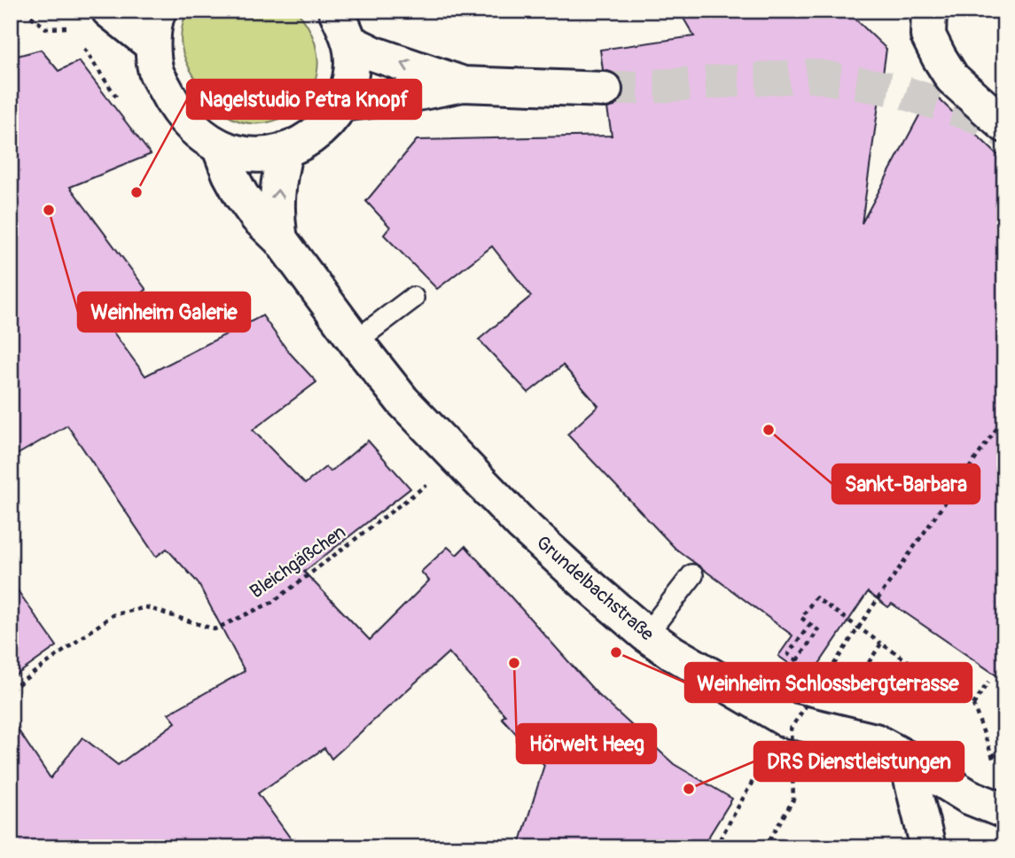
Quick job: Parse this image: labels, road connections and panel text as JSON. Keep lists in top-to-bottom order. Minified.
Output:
{"streets":{"street":["Grundelbachstraße"],"path":["Bleichgäßchen"]},"crossings":[["Bleichgäßchen","Grundelbachstraße"]],"places":["Nagelstudio Petra Knopf","Weinheim Galerie","Sankt-Barbara","Weinheim Schlossbergterrasse","Hörwelt Heeg","DRS Dienstleistungen"]}
